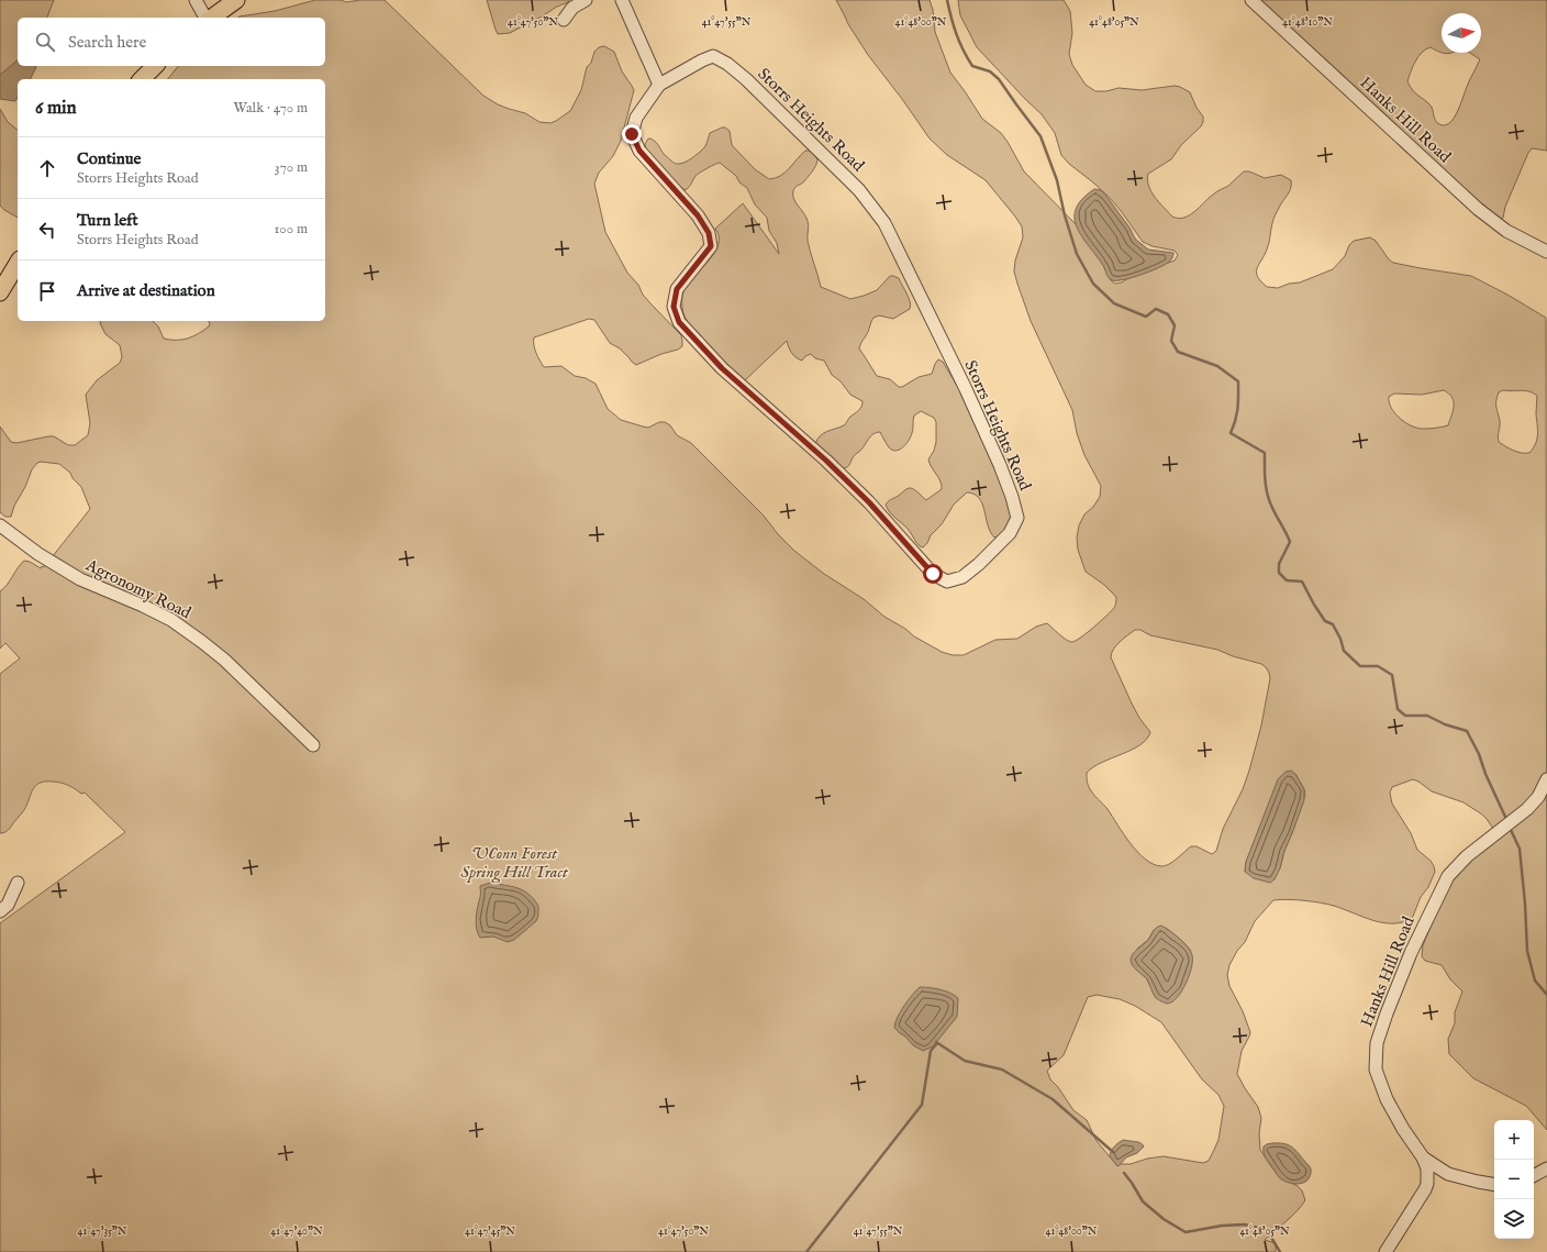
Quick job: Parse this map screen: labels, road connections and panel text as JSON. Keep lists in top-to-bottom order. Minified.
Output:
{"streets":{"street":["Storrs Heights Road","Hanks Hill Road","Agronomy Road"]},"parks":["UConn Forest Spring Hill Tract"],"north":"right","page":{"search":"Search here","heading":["6 min","Walk · 470 m"],"list":[["Continue","Storrs Heights Road","370 m"],["Turn left","Storrs Heights Road","100 m"],"Arrive at destination"],"map_buttons":["+","−"]},"coordinates":["41°47'50\"N","41°47'55\"N","41°48'00\"N","41°48'05\"N","41°48'10\"N","41°47'35\"N","41°47'40\"N","41°47'45\"N"]}
